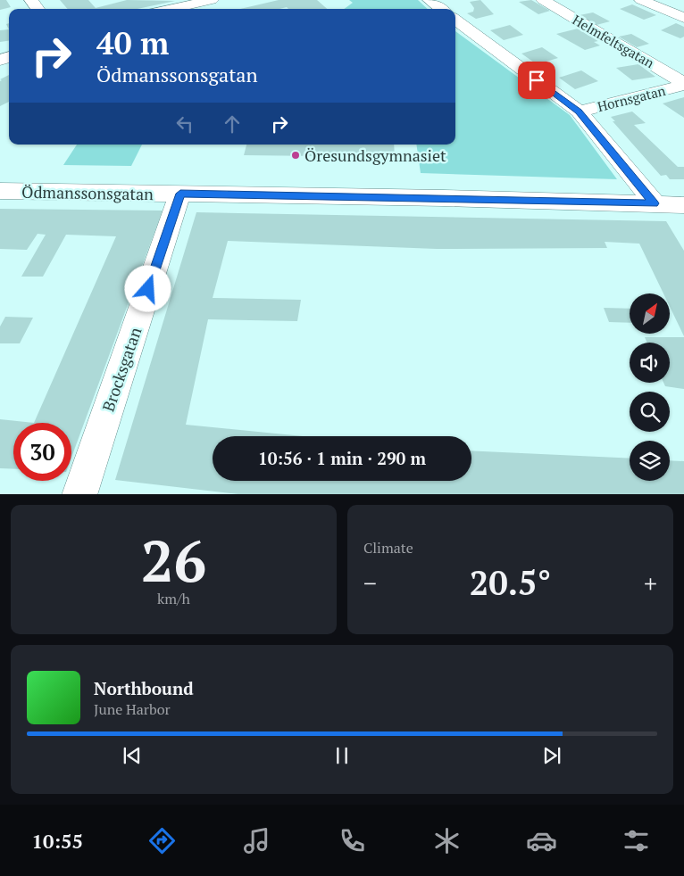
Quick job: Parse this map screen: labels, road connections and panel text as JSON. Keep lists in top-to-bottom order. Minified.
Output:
{"streets":{"street":["Helmfeltsgatan","Hornsgatan","Ödmanssonsgatan","Brocksgatan"]},"crossings":[["Helmfeltsgatan","Hornsgatan"],["Ödmanssonsgatan","Brocksgatan"]],"places":["Öresundsgymnasiet"],"north":"top right","page":{"turn":["40 m","Ödmanssonsgatan"],"limit":"30","trip":"10:56 · 1 min · 290 m","tile":[["26","km/h"],"Climate"],"heat":["−","20.5°","+"],"song":["Northbound","June Harbor"],"tabs":"10:55"}}
